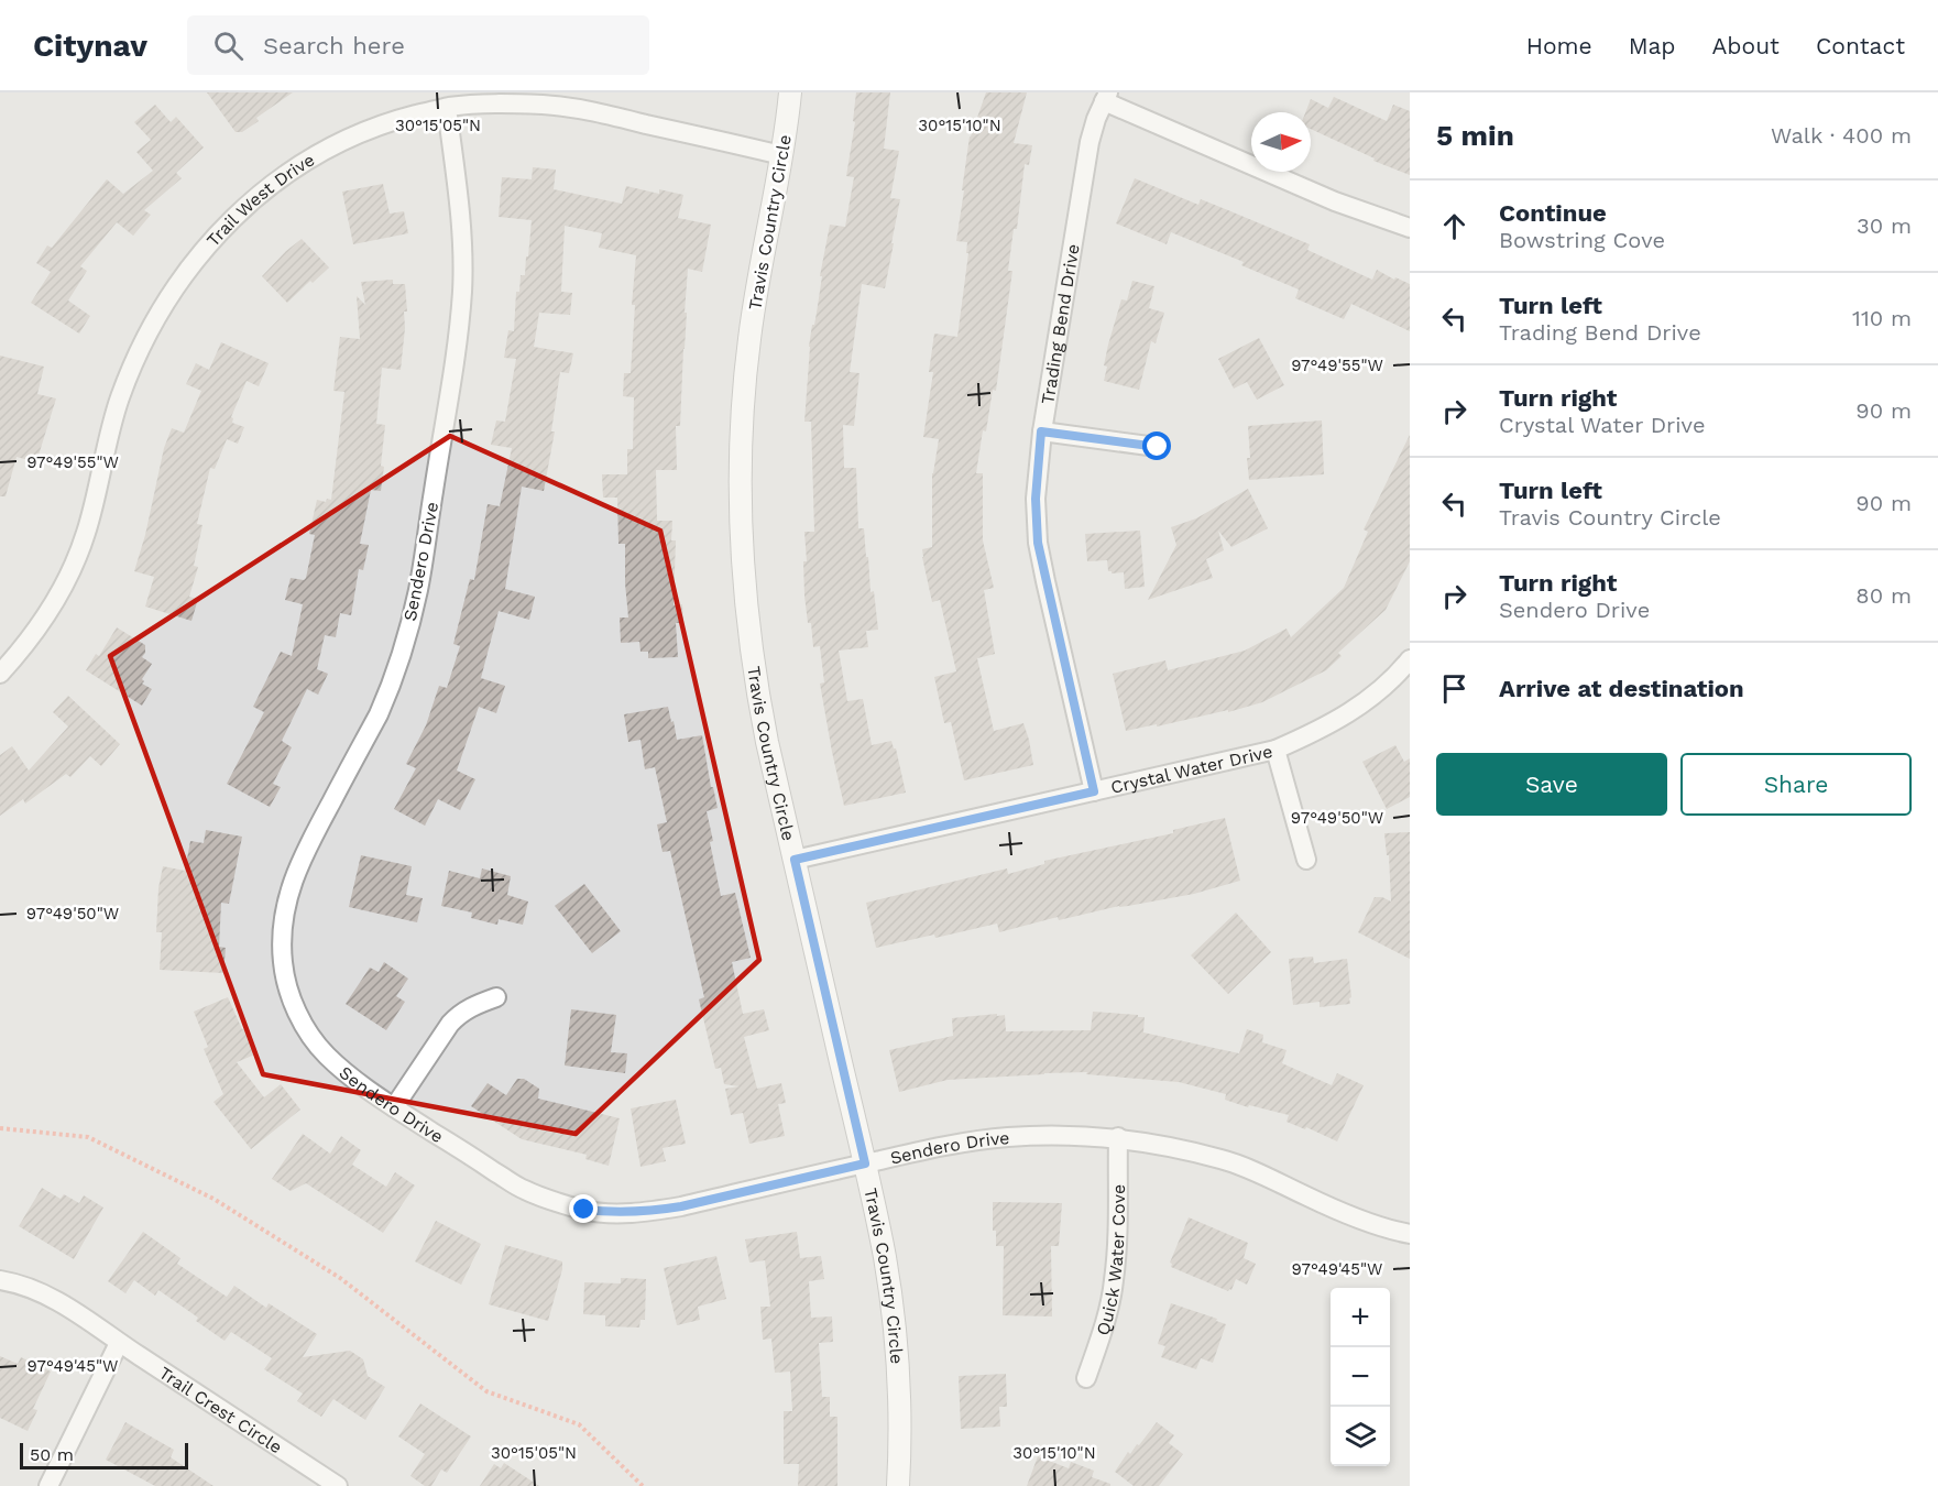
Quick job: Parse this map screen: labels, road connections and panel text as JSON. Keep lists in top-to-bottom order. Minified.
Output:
{"streets":{"street":["Trail West Drive","Travis Country Circle","Trading Bend Drive","Sendero Drive","Crystal Water Drive","Quick Water Cove","Trail Crest Circle"]},"crossings":[["Trail West Drive","Travis Country Circle"],["Trail West Drive","Sendero Drive"],["Travis Country Circle","Sendero Drive"],["Travis Country Circle","Crystal Water Drive"],["Trading Bend Drive","Crystal Water Drive"],["Sendero Drive","Quick Water Cove"]],"scale_bar":"50 m","north":"right","page":{"header":"Citynav","search":"Search here","nav":["Home","Map","About","Contact"],"heading":["5 min","Walk · 400 m"],"list":[["Continue","Bowstring Cove","30 m"],["Turn left","Trading Bend Drive","110 m"],["Turn right","Crystal Water Drive","90 m"],["Turn left","Travis Country Circle","90 m"],["Turn right","Sendero Drive","80 m"],"Arrive at destination"],"buttons":["Save","Share"],"map_buttons":["+","−"],"scale":"50 m"},"coordinates":["30°15'05\"N","30°15'10\"N","97°49'55\"W","97°49'50\"W","97°49'45\"W"]}
